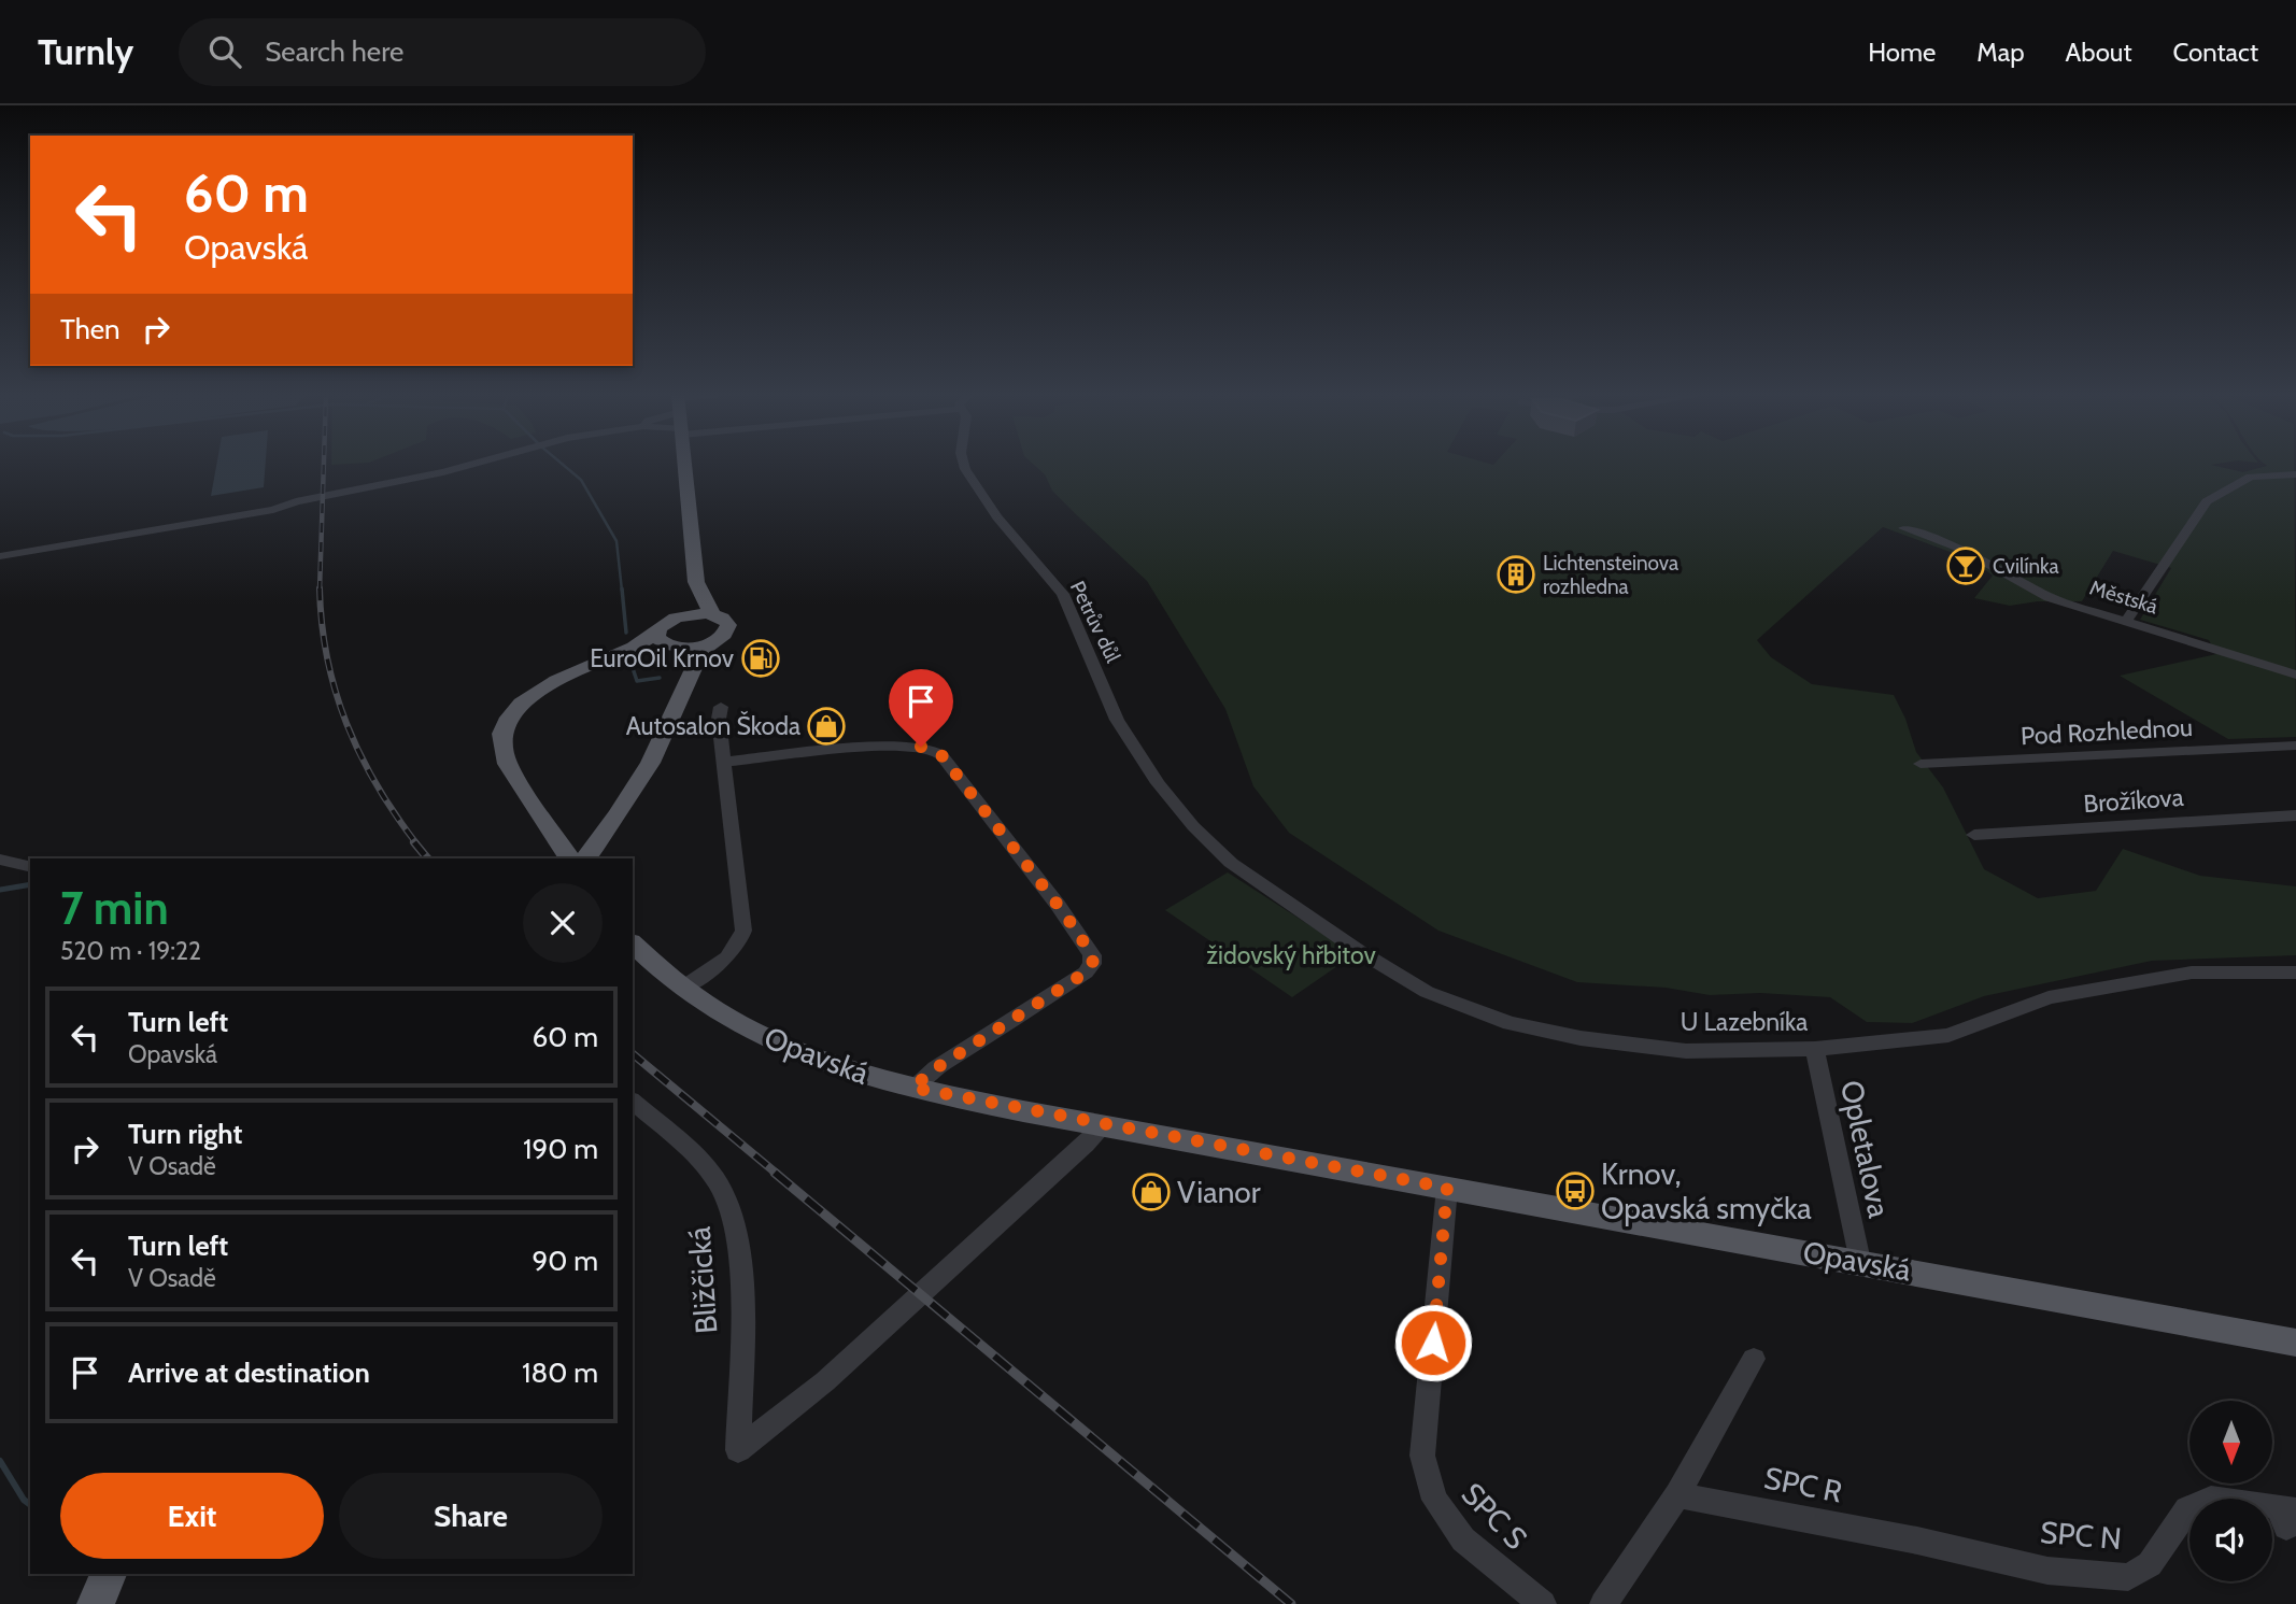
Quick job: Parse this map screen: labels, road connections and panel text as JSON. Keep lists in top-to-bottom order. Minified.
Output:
{"streets":{"main road":["Opavská"],"street":["Městská","Petrův důl","Pod Rozhlednou","Brožíkova","U Lazebníka","Opletalova","Bližčická","SPC R","SPC S","SPC N"]},"crossings":[["Petrův důl","U Lazebníka"],["U Lazebníka","Opletalova"],["Opavská","Opletalova"],["Opavská","Bližčická"],["Opavská","SPC S"],["SPC R","SPC N"]],"parks":["židovský hřbitov"],"places":{"bar":["Cvilínka"],"building":["Lichtensteinova rozhledna"],"fuel station":["EuroOil Krnov"],"shop":["Autosalon Škoda","Vianor"],"bus stop":["Krnov, Opavská smyčka"]},"north":"bottom","page":{"header":"Turnly","search":"Search here","nav":["Home","Map","About","Contact"],"turn":["60 m","Opavská"],"then":"Then","heading":["7 min","520 m · 19:22"],"list":[{"name":"Turn left","note":"Opavská","value":"60 m"},{"name":"Turn right","note":"V Osadě","value":"190 m"},{"name":"Turn left","note":"V Osadě","value":"90 m"},{"name":"Arrive at destination","value":"180 m"}],"buttons":["Exit","Share"]}}
